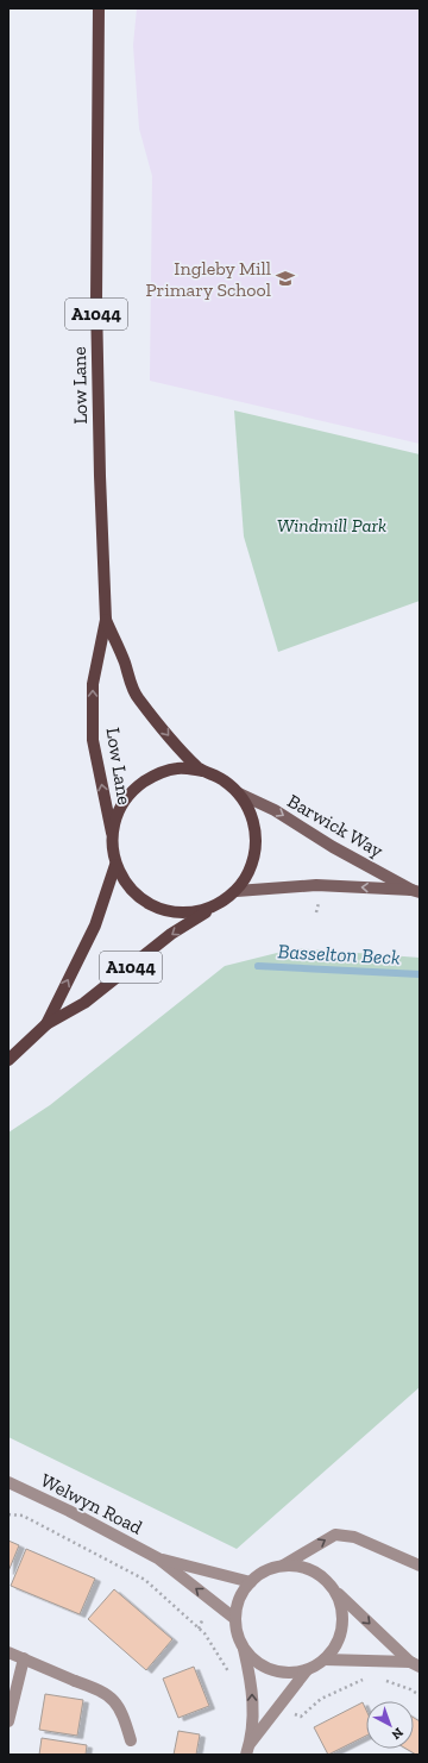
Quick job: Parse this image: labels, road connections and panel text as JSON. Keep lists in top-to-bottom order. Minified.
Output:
{"streets":{"main road":["A1044","Low Lane"],"street":["Barwick Way","Welwyn Road"]},"crossings":[["A1044","Low Lane"],["A1044","Barwick Way"],["Low Lane","Barwick Way"]],"water":["Basselton Beck"],"parks":["Windmill Park"],"places":{"school or university":["Ingleby Mill Primary School"]},"north":"bottom right"}
